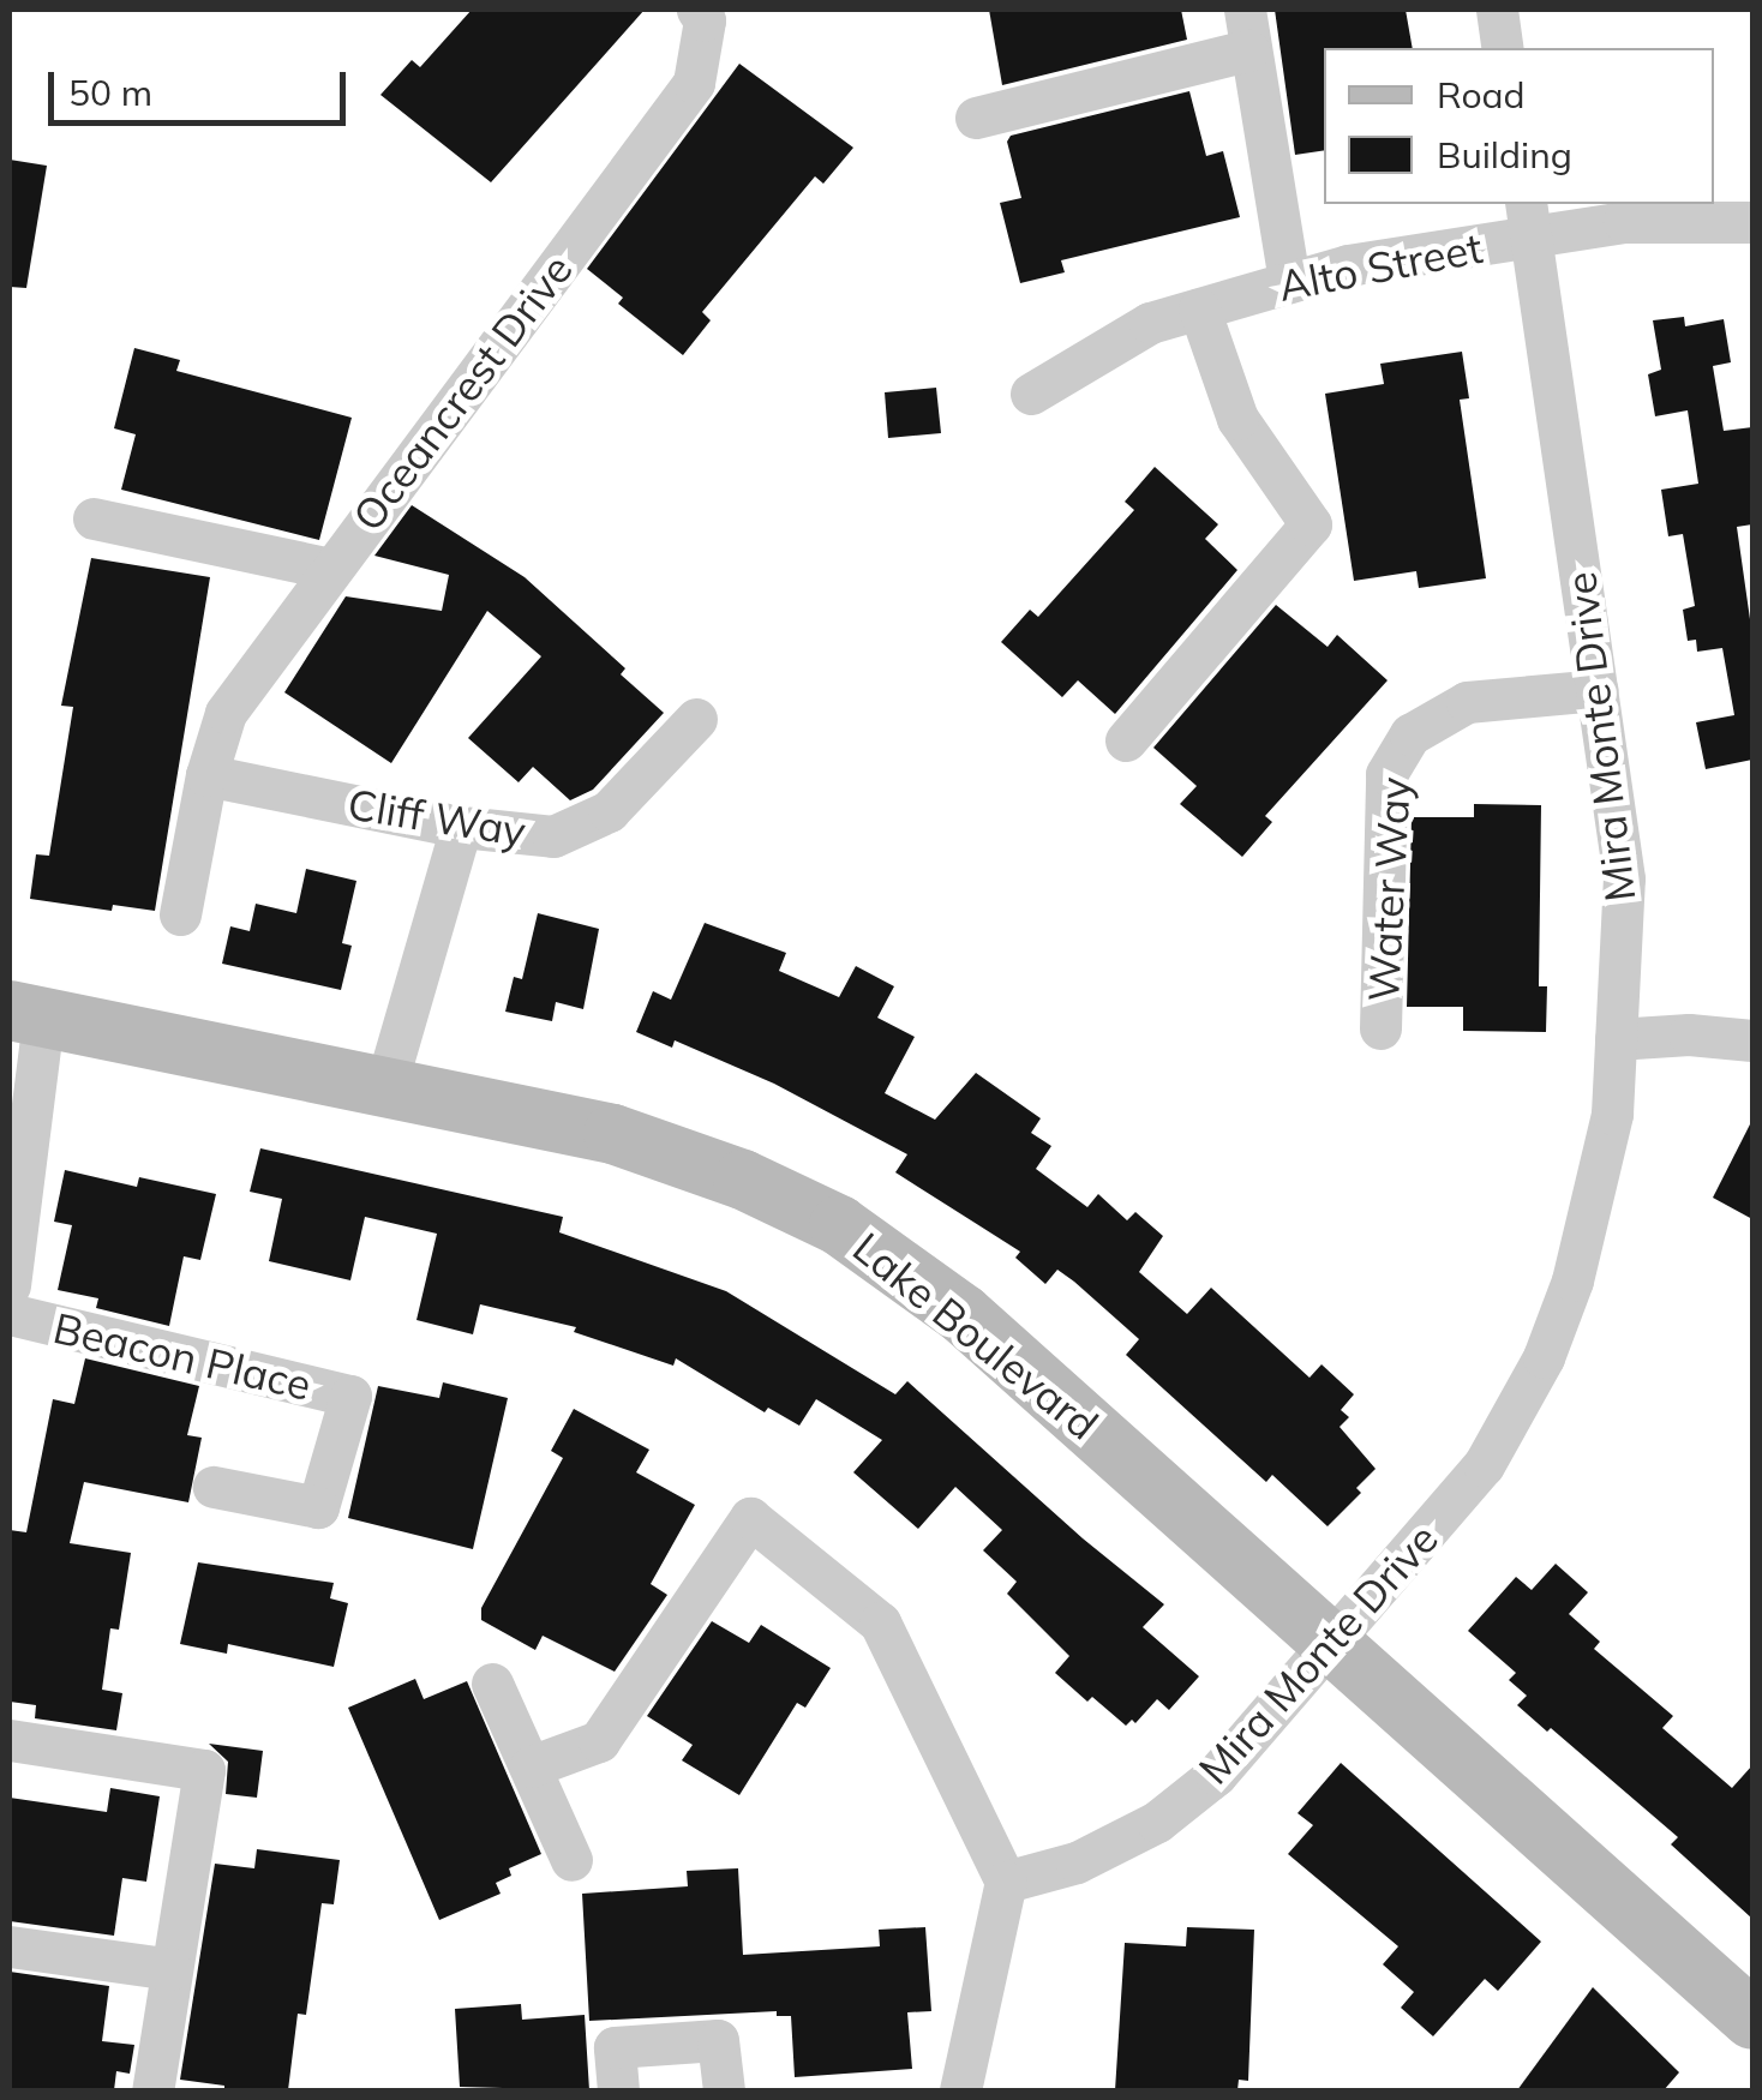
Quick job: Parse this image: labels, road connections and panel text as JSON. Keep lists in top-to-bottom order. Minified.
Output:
{"streets":{"main road":["Lake Boulevard"],"street":["Alto Street","Oceancrest Drive","Mira Monte Drive","Cliff Way","Water Way","Beacon Place"]},"crossings":[["Alto Street","Mira Monte Drive"],["Oceancrest Drive","Cliff Way"],["Mira Monte Drive","Water Way"],["Mira Monte Drive","Lake Boulevard"]],"legend":["Road","Building"],"scale_bar":"50 m"}
